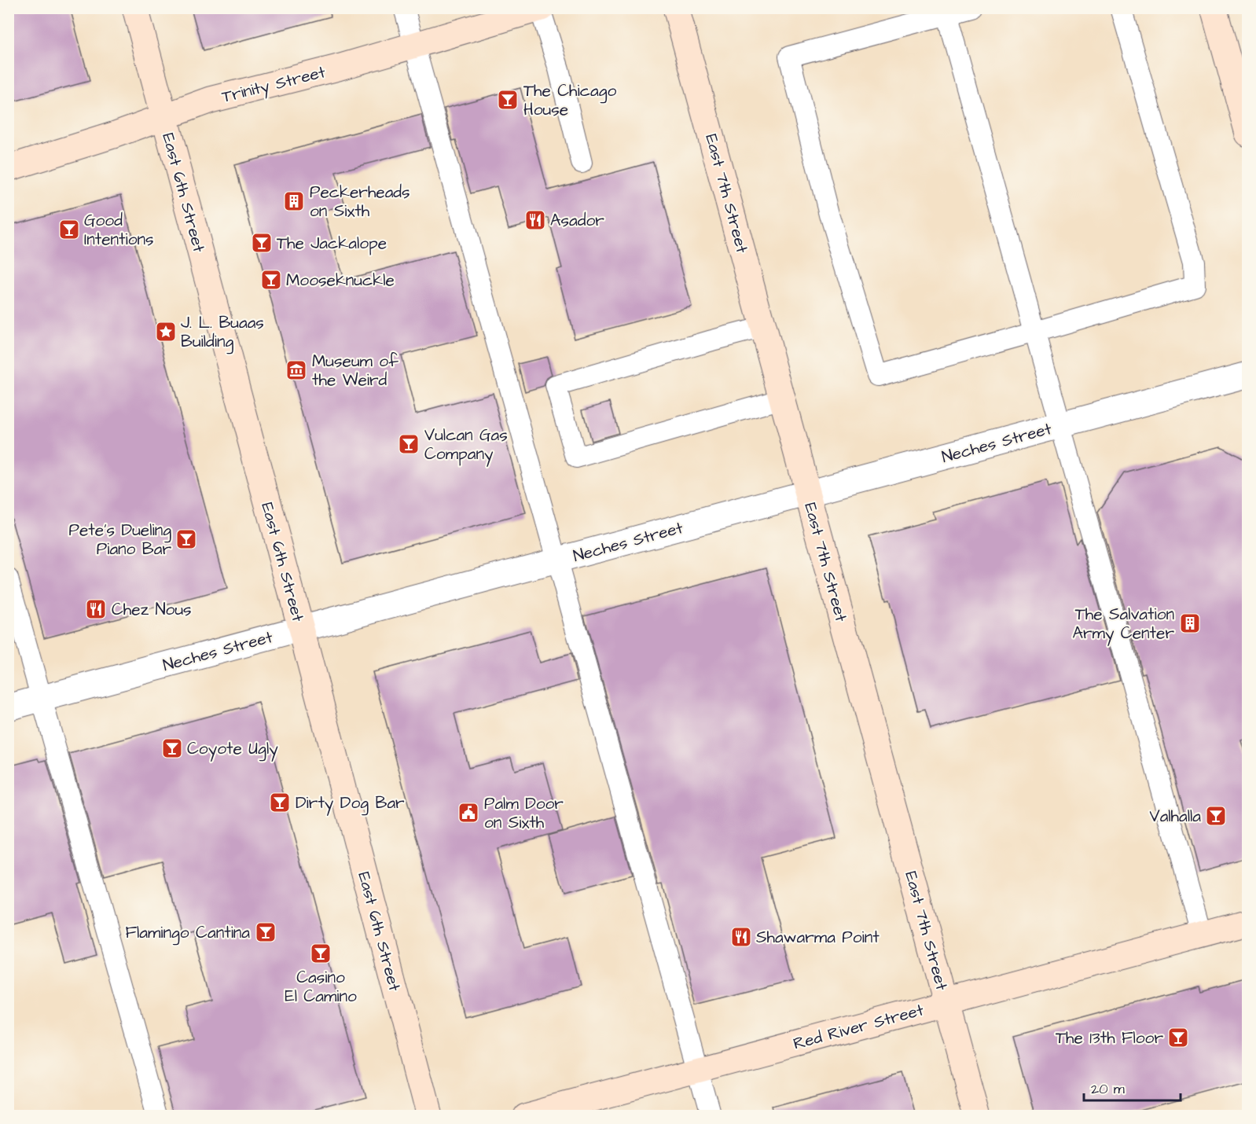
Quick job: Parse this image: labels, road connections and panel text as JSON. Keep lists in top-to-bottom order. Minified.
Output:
{"streets":{"main road":["Trinity Street","East 6th Street","East 7th Street","Red River Street"],"street":["Neches Street"]},"crossings":[["Trinity Street","East 6th Street"],["East 6th Street","Neches Street"],["East 7th Street","Neches Street"],["East 7th Street","Red River Street"]],"places":{"bar":["The Chicago House","Good Intentions","The Jackalope","Mooseknuckle","Vulcan Gas Company","Pete's Dueling Piano Bar","Coyote Ugly","Dirty Dog Bar","Valhalla","Flamingo Cantina","Casino El Camino","The 13th Floor"],"building":["Peckerheads on Sixth","The Salvation Army Center"],"restaurant":["Asador","Chez Nous","Shawarma Point"],"place":["J. L. Buaas Building"],"museum":["Museum of the Weird"],"public building":["Palm Door on Sixth"]},"scale_bar":"20 m"}
